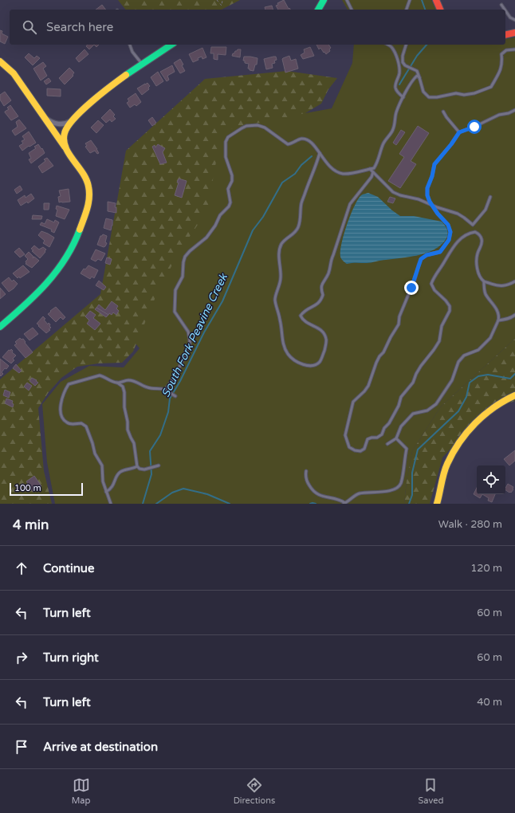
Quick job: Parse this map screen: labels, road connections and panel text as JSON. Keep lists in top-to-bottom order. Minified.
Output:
{"water":["South Fork Peavine Creek"],"scale_bar":"100 m","page":{"search":"Search here","scale":"100 m","heading":["4 min","Walk · 280 m"],"list":[["Continue","120 m"],["Turn left","60 m"],["Turn right","60 m"],["Turn left","40 m"],"Arrive at destination"],"nav":["Map","Directions","Saved"]}}
